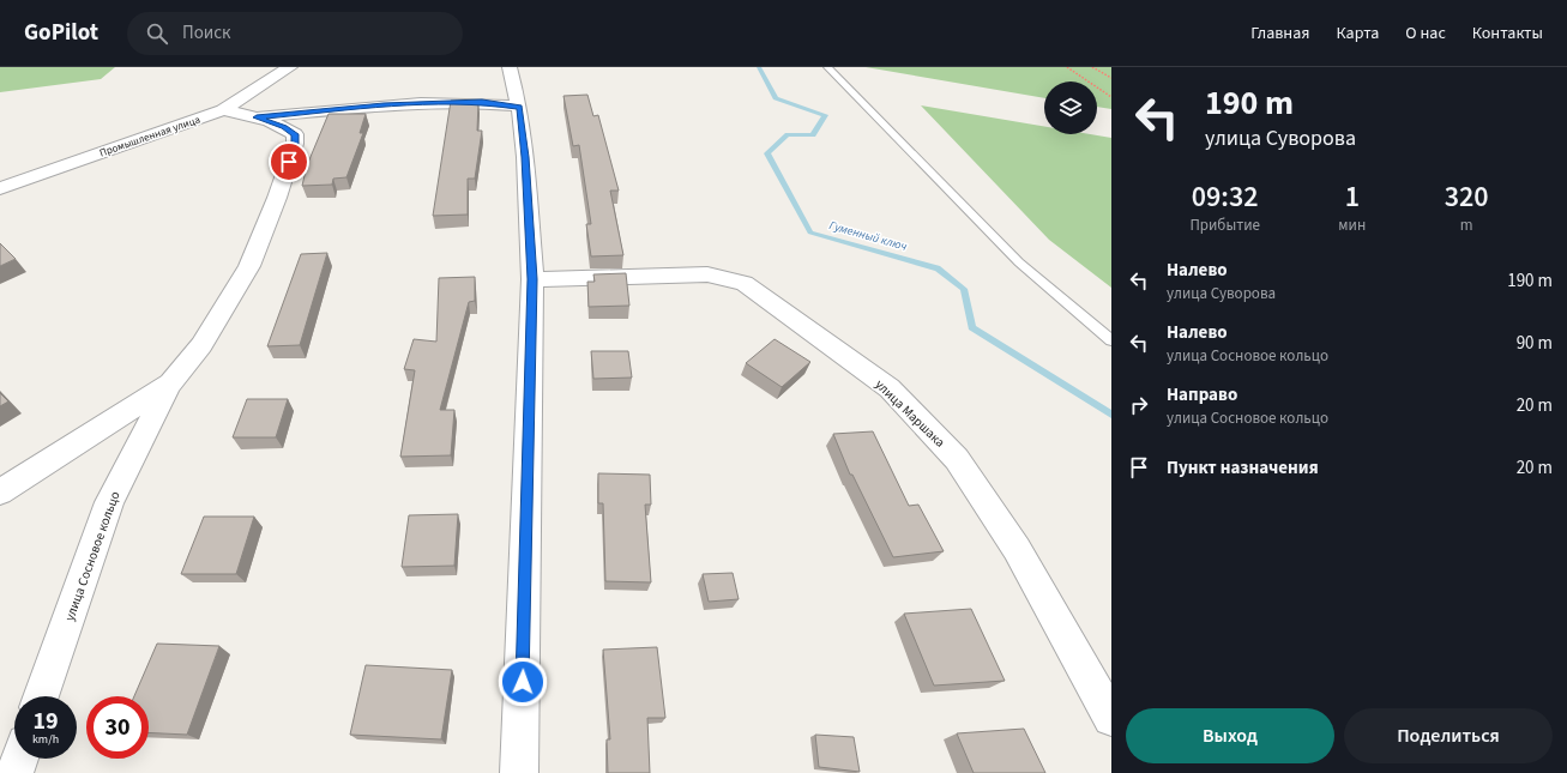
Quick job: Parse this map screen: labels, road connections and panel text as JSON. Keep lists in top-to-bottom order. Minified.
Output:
{"streets":{"street":["Промышленная улица","улица Маршака","улица Сосновое кольцо"]},"crossings":[["Промышленная улица","улица Сосновое кольцо"]],"water":["Гуменный ключ"],"page":{"header":"GoPilot","search":"Поиск","nav":["Главная","Карта","О нас","Контакты"],"turn":["190 m","улица Суворова"],"eta":["09:32","Прибытие","1","мин","320","m"],"list":[{"name":"Налево","note":"улица Суворова","value":"190 m"},{"name":"Налево","note":"улица Сосновое кольцо","value":"90 m"},{"name":"Направо","note":"улица Сосновое кольцо","value":"20 m"},{"name":"Пункт назначения","value":"20 m"}],"speed":"19 km/h","limit":"30","buttons":["Выход","Поделиться"]}}
